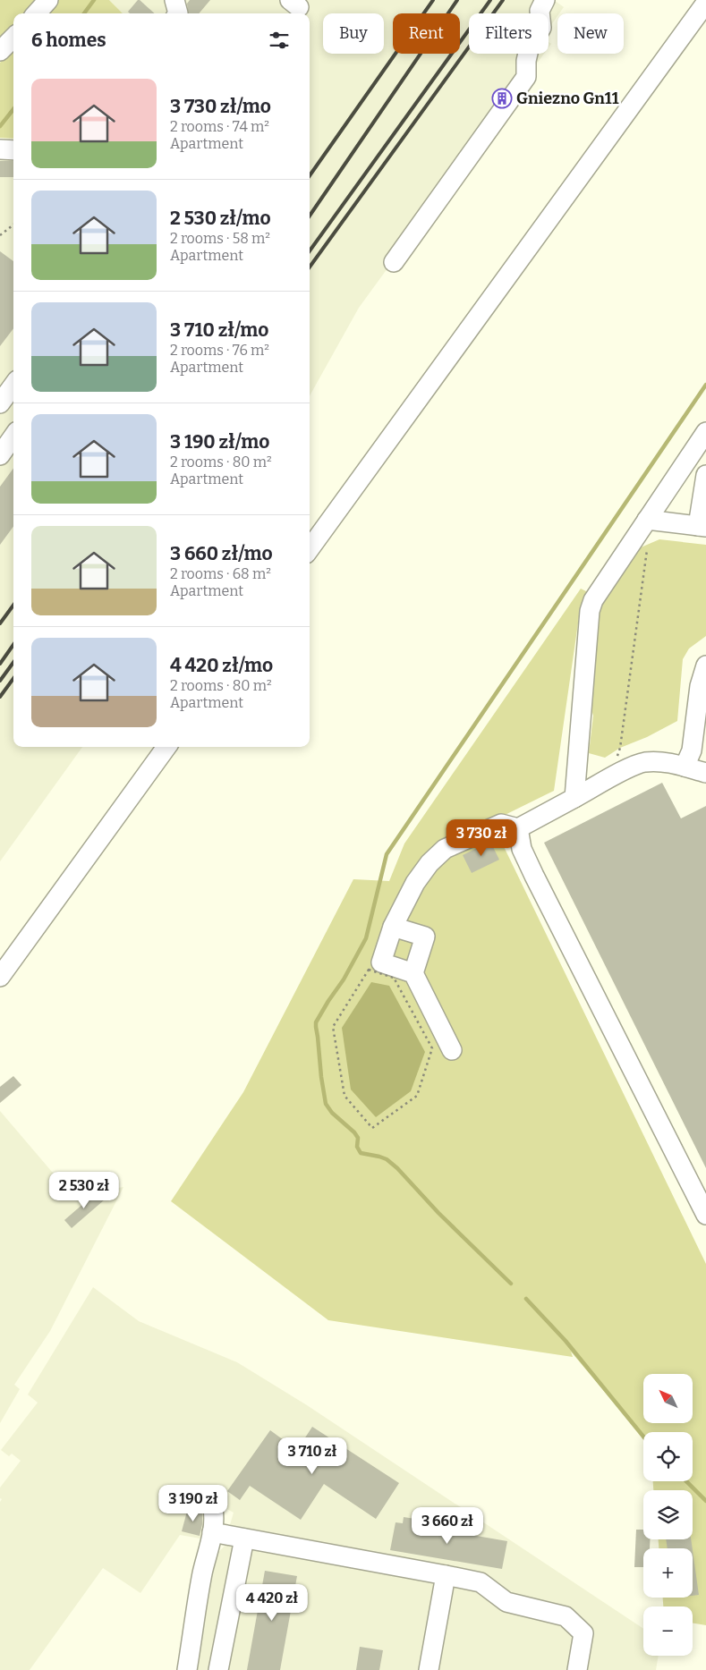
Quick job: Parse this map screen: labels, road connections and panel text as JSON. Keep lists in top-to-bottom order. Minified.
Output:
{"places":{"building":["Gniezno Gn11"]},"north":"top left","page":{"chip":["Buy","Rent","Filters","New"],"heading":"6 homes","list":[{"name":"3 730 zł/mo","note":"2 rooms · 74 m² · Apartment"},{"name":"2 530 zł/mo","note":"2 rooms · 58 m² · Apartment"},{"name":"3 710 zł/mo","note":"2 rooms · 76 m² · Apartment"},{"name":"3 190 zł/mo","note":"2 rooms · 80 m² · Apartment"},{"name":"3 660 zł/mo","note":"2 rooms · 68 m² · Apartment"},{"name":"4 420 zł/mo","note":"2 rooms · 80 m² · Apartment"}],"price":["3 730 zł","2 530 zł","3 710 zł","3 190 zł","3 660 zł","4 420 zł"],"map_buttons":["+","−"]}}
